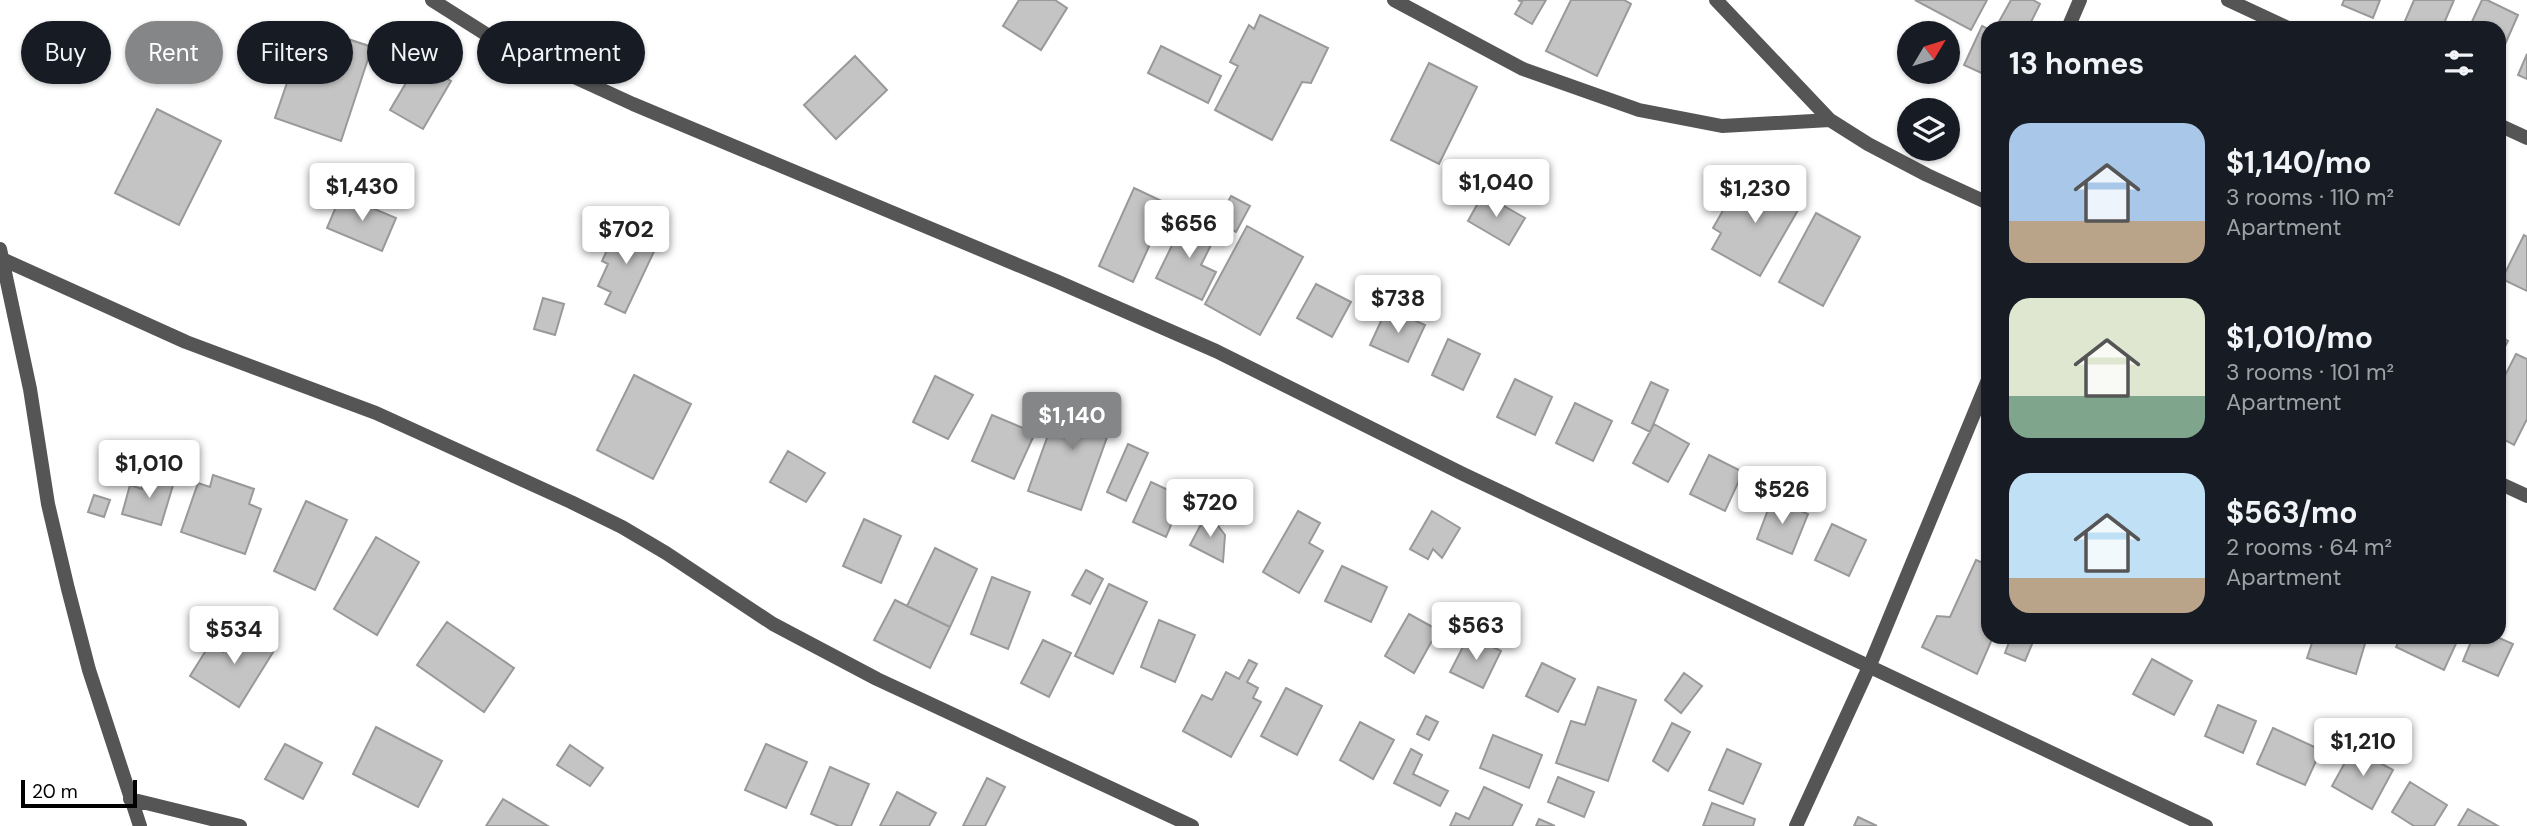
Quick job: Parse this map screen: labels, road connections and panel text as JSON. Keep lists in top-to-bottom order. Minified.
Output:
{"scale_bar":"20 m","north":"top right","page":{"chip":["Buy","Rent","Filters","New","Apartment"],"heading":"13 homes","list":[{"name":"$1,140/mo","note":"3 rooms · 110 m² · Apartment"},{"name":"$1,010/mo","note":"3 rooms · 101 m² · Apartment"},{"name":"$563/mo","note":"2 rooms · 64 m² · Apartment"}],"price":["$1,040","$1,430","$1,230","$656","$702","$738","$1,140","$1,010","$526","$720","$563","$534","$1,210"],"scale":"20 m"}}
